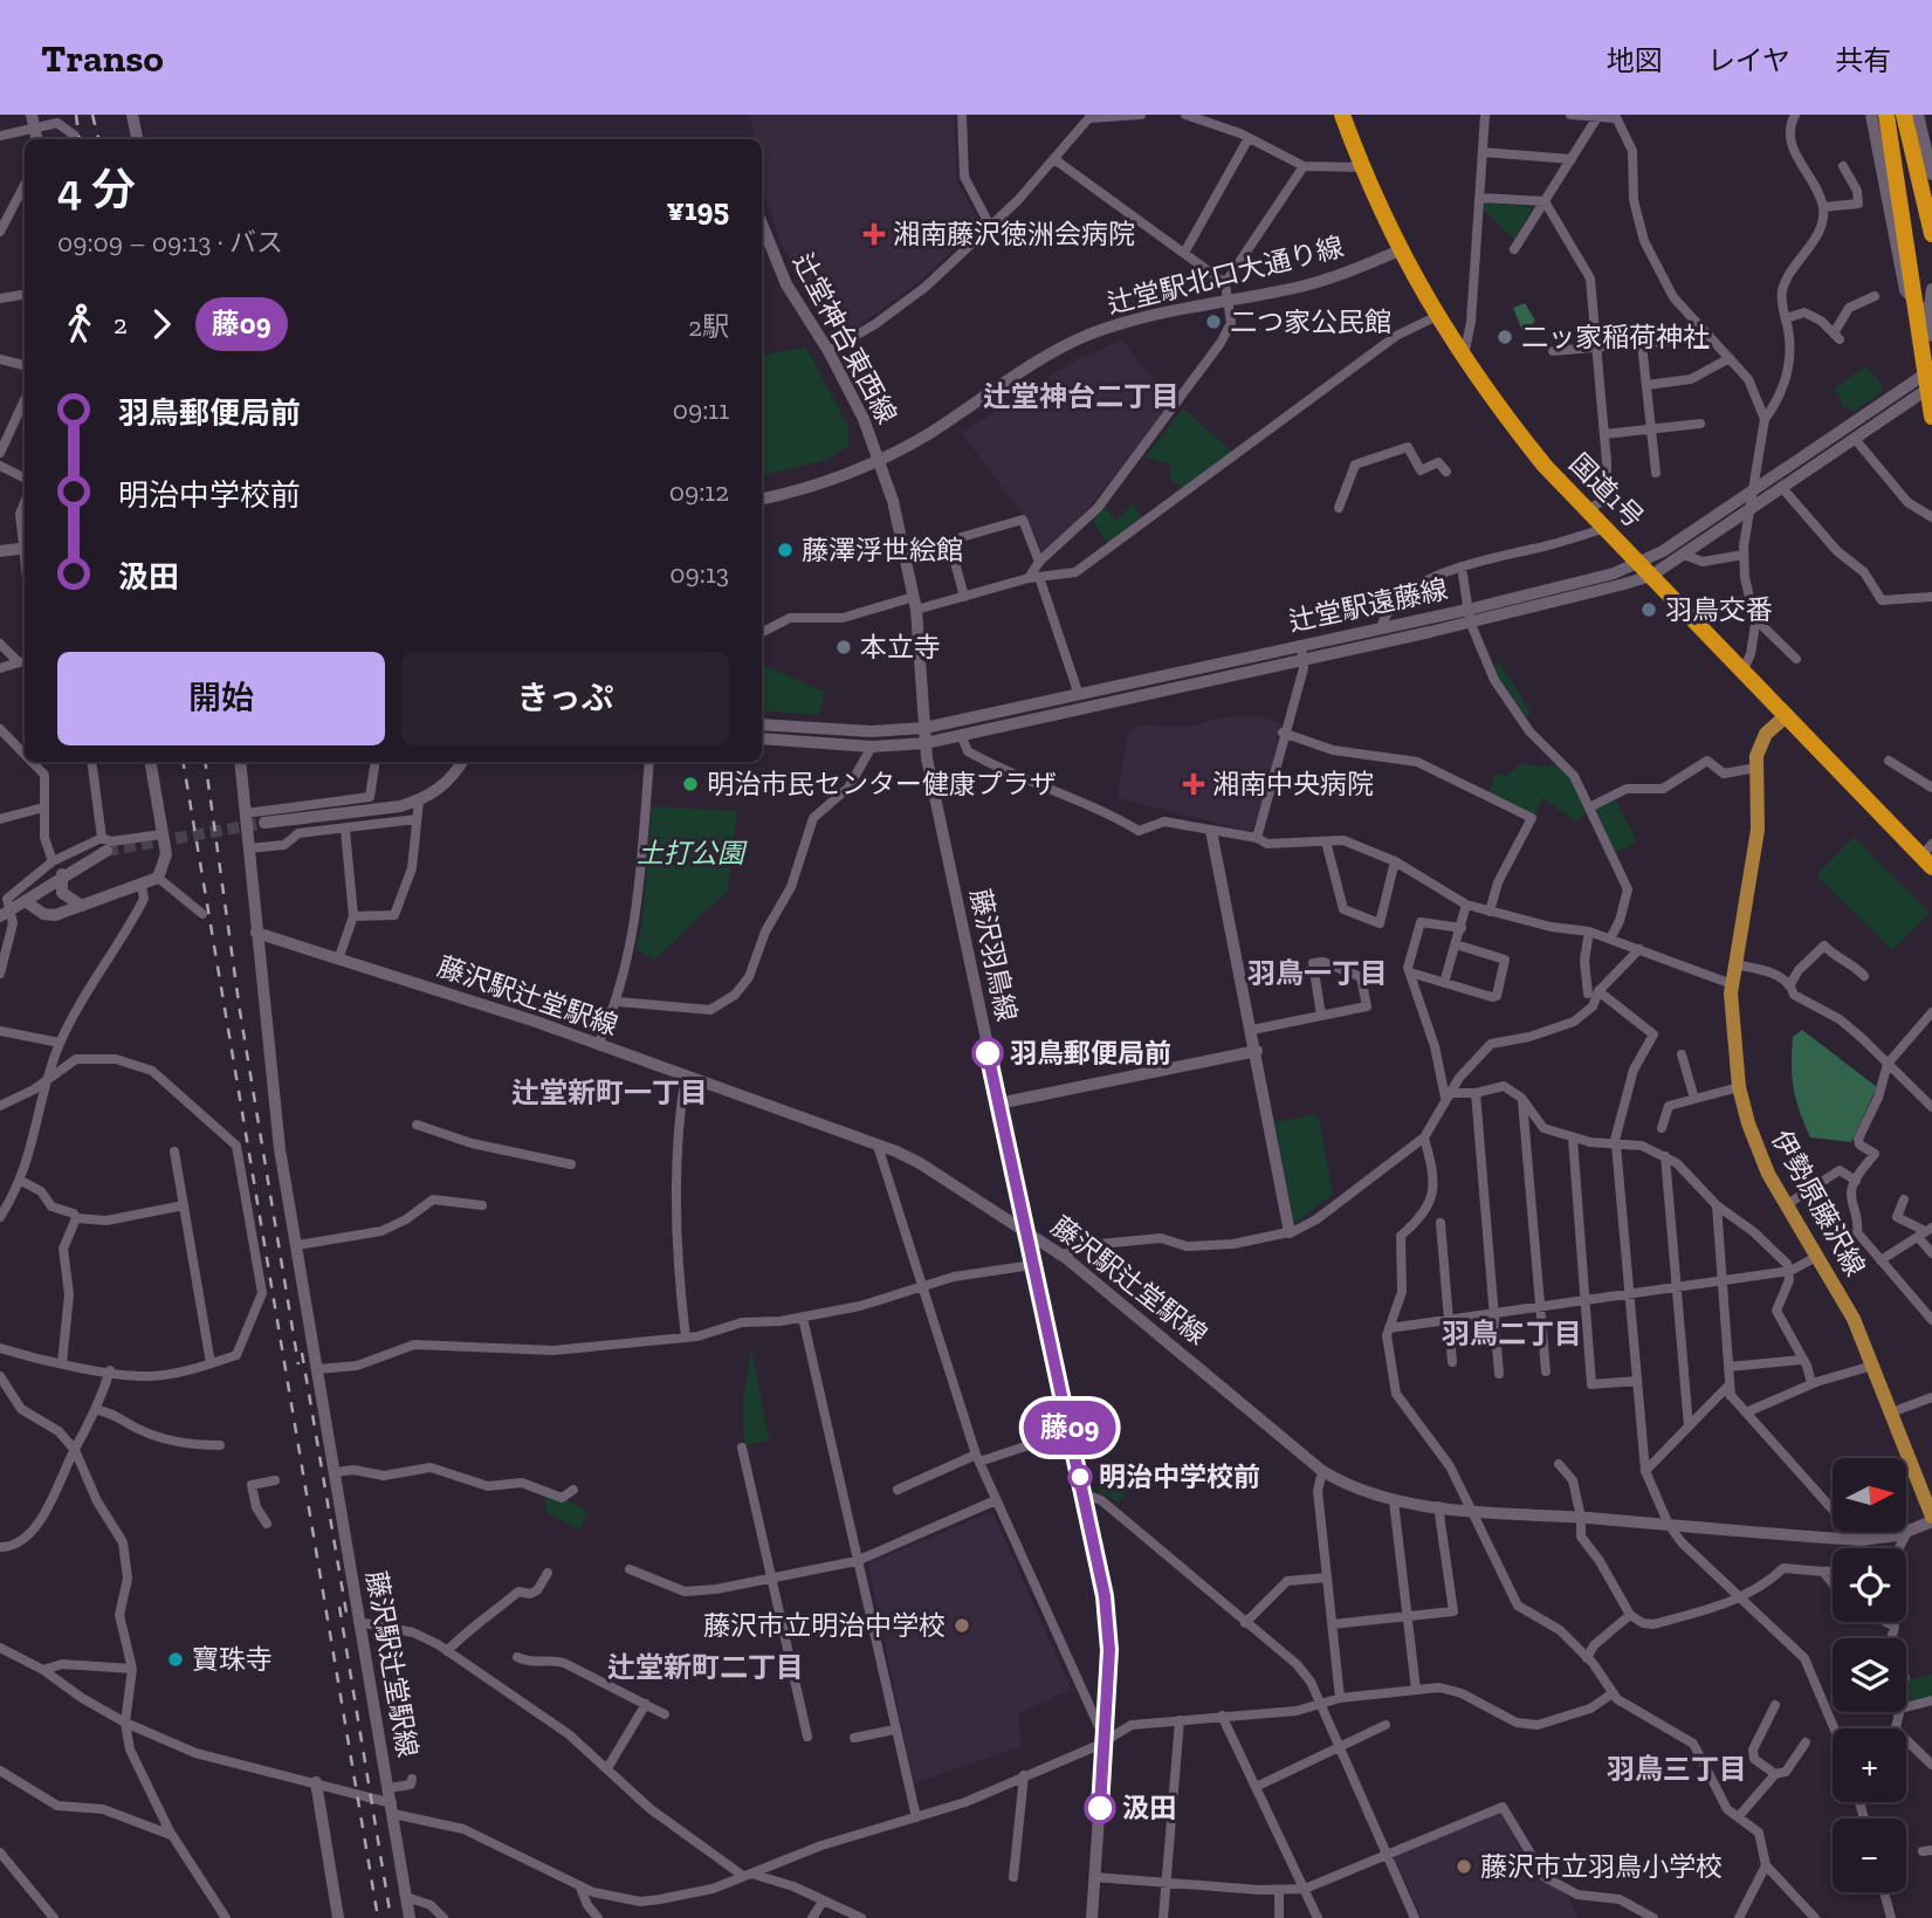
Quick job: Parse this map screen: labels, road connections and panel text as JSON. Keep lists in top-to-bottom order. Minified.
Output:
{"streets":{"highway":["国道1号"],"main road":["伊勢原藤沢線"],"street":["辻堂駅北口大通り線","辻堂神台東西線","辻堂駅遠藤線","藤沢羽鳥線","藤沢駅辻堂駅線"]},"crossings":[["辻堂駅北口大通り線","辻堂神台東西線"],["辻堂駅北口大通り線","国道1号"],["辻堂神台東西線","辻堂駅遠藤線"],["辻堂神台東西線","藤沢羽鳥線"],["国道1号","辻堂駅遠藤線"],["国道1号","伊勢原藤沢線"],["辻堂駅遠藤線","藤沢羽鳥線"],["藤沢羽鳥線","藤沢駅辻堂駅線"],["藤沢駅辻堂駅線","伊勢原藤沢線"]],"districts":["辻堂神台二丁目","羽鳥一丁目","辻堂新町一丁目","羽鳥二丁目","辻堂新町二丁目","羽鳥三丁目"],"parks":["土打公園"],"places":{"health":["湘南藤沢徳洲会病院","湘南中央病院"],"other":["二つ家公民館","二ッ家稲荷神社","藤澤浮世絵館","羽鳥交番","本立寺","明治市民センター健康プラザ","羽鳥郵便局前","明治中学校前","藤沢市立明治中学校","寶珠寺","汲田","藤沢市立羽鳥小学校"]},"lines":["bus line 藤09"],"north":"right","page":{"header":"Transo","nav":["地図","レイヤ","共有"],"on_map":"藤09","heading":["4 分","09:09 – 09:13 · バス","¥195"],"legs":["2","藤09","2駅"],"list":[{"name":"羽鳥郵便局前","value":"09:11"},{"name":"明治中学校前","value":"09:12"},{"name":"汲田","value":"09:13"}],"buttons":["開始","きっぷ"],"map_buttons":["+","−"]}}
